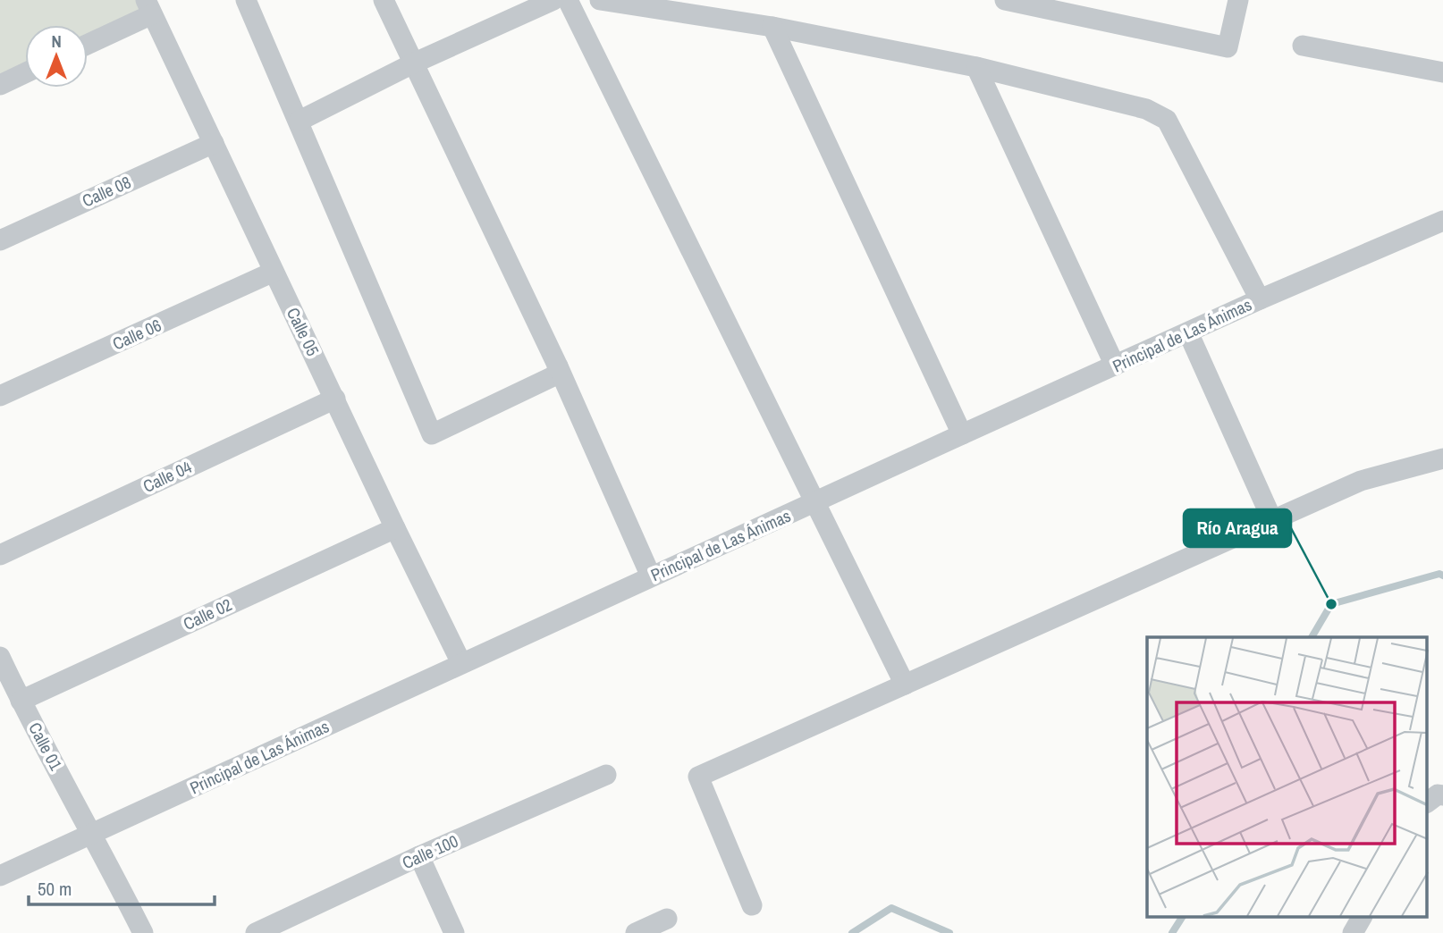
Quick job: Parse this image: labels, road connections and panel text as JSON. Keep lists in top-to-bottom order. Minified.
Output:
{"streets":{"street":["Calle 08","Calle 05","Calle 06","Principal de Las Ánimas","Calle 04","Calle 02","Calle 01","Calle 100"]},"crossings":[["Calle 08","Calle 05"],["Calle 05","Calle 06"],["Calle 05","Principal de Las Ánimas"],["Calle 05","Calle 04"],["Calle 05","Calle 02"],["Principal de Las Ánimas","Calle 01"],["Calle 02","Calle 01"]],"places":["Río Aragua"],"scale_bar":"50 m","north":"top"}
